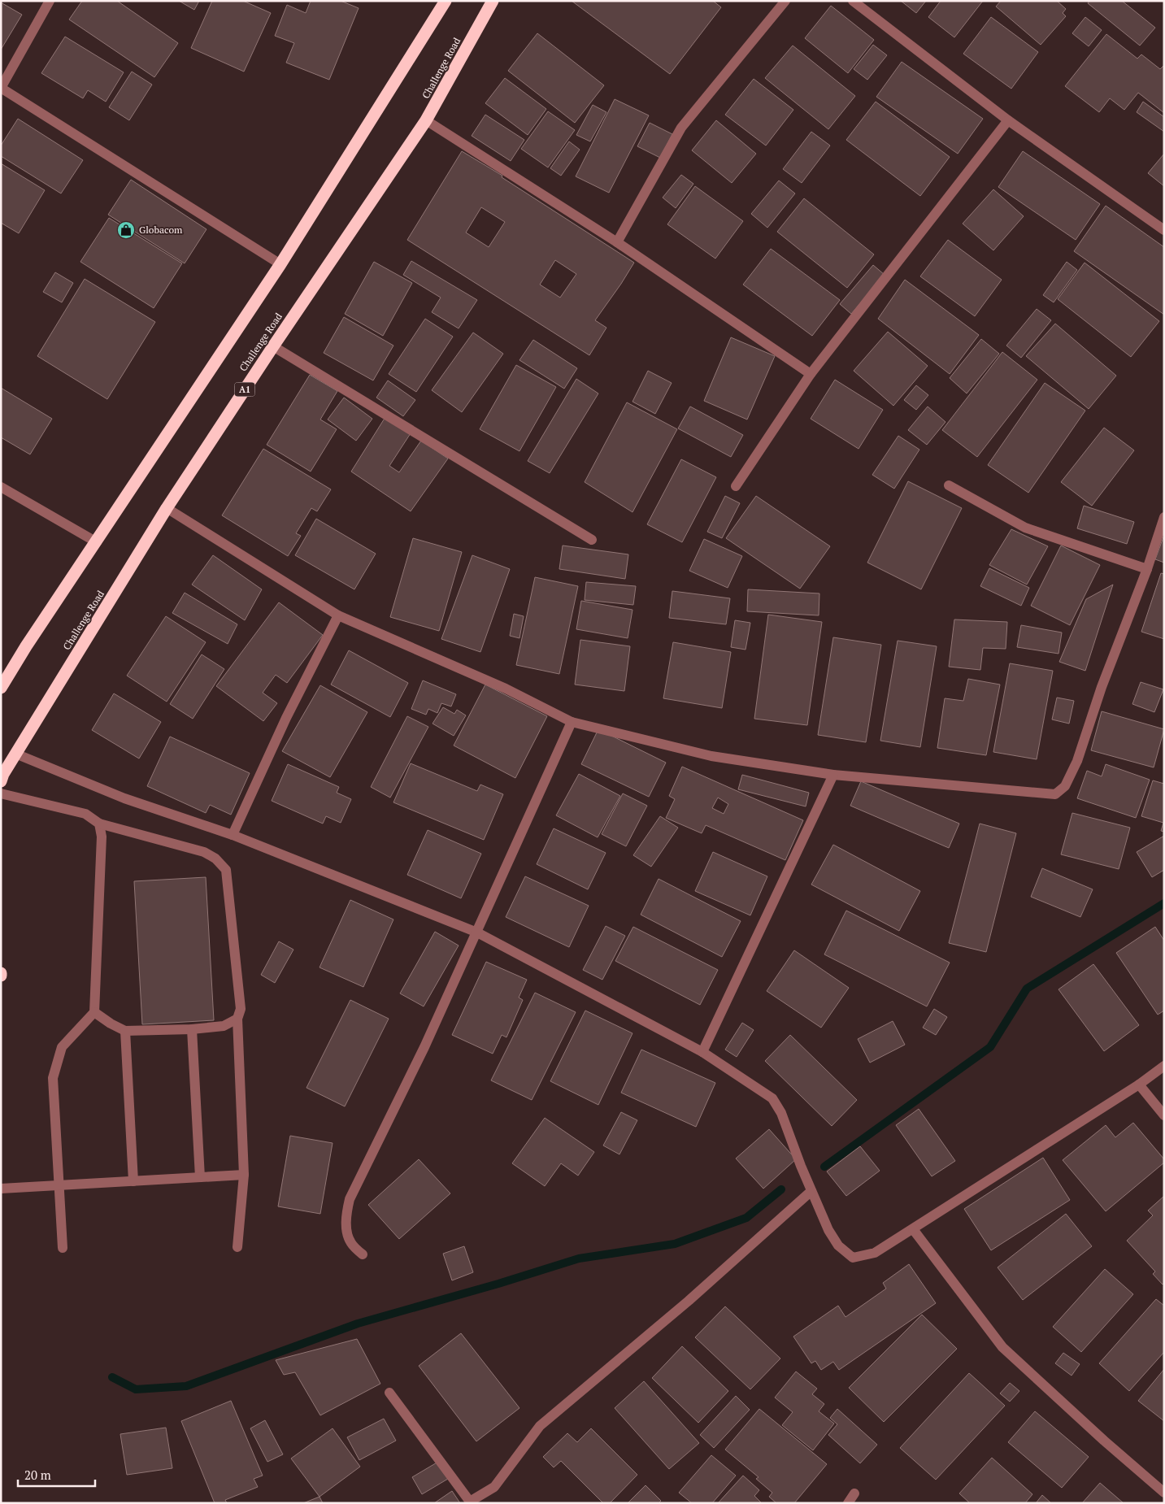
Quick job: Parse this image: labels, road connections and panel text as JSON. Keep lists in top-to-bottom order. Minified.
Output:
{"streets":{"highway":["Challenge Road","A1"]},"places":{"shop":["Globacom"]},"scale_bar":"20 m"}
